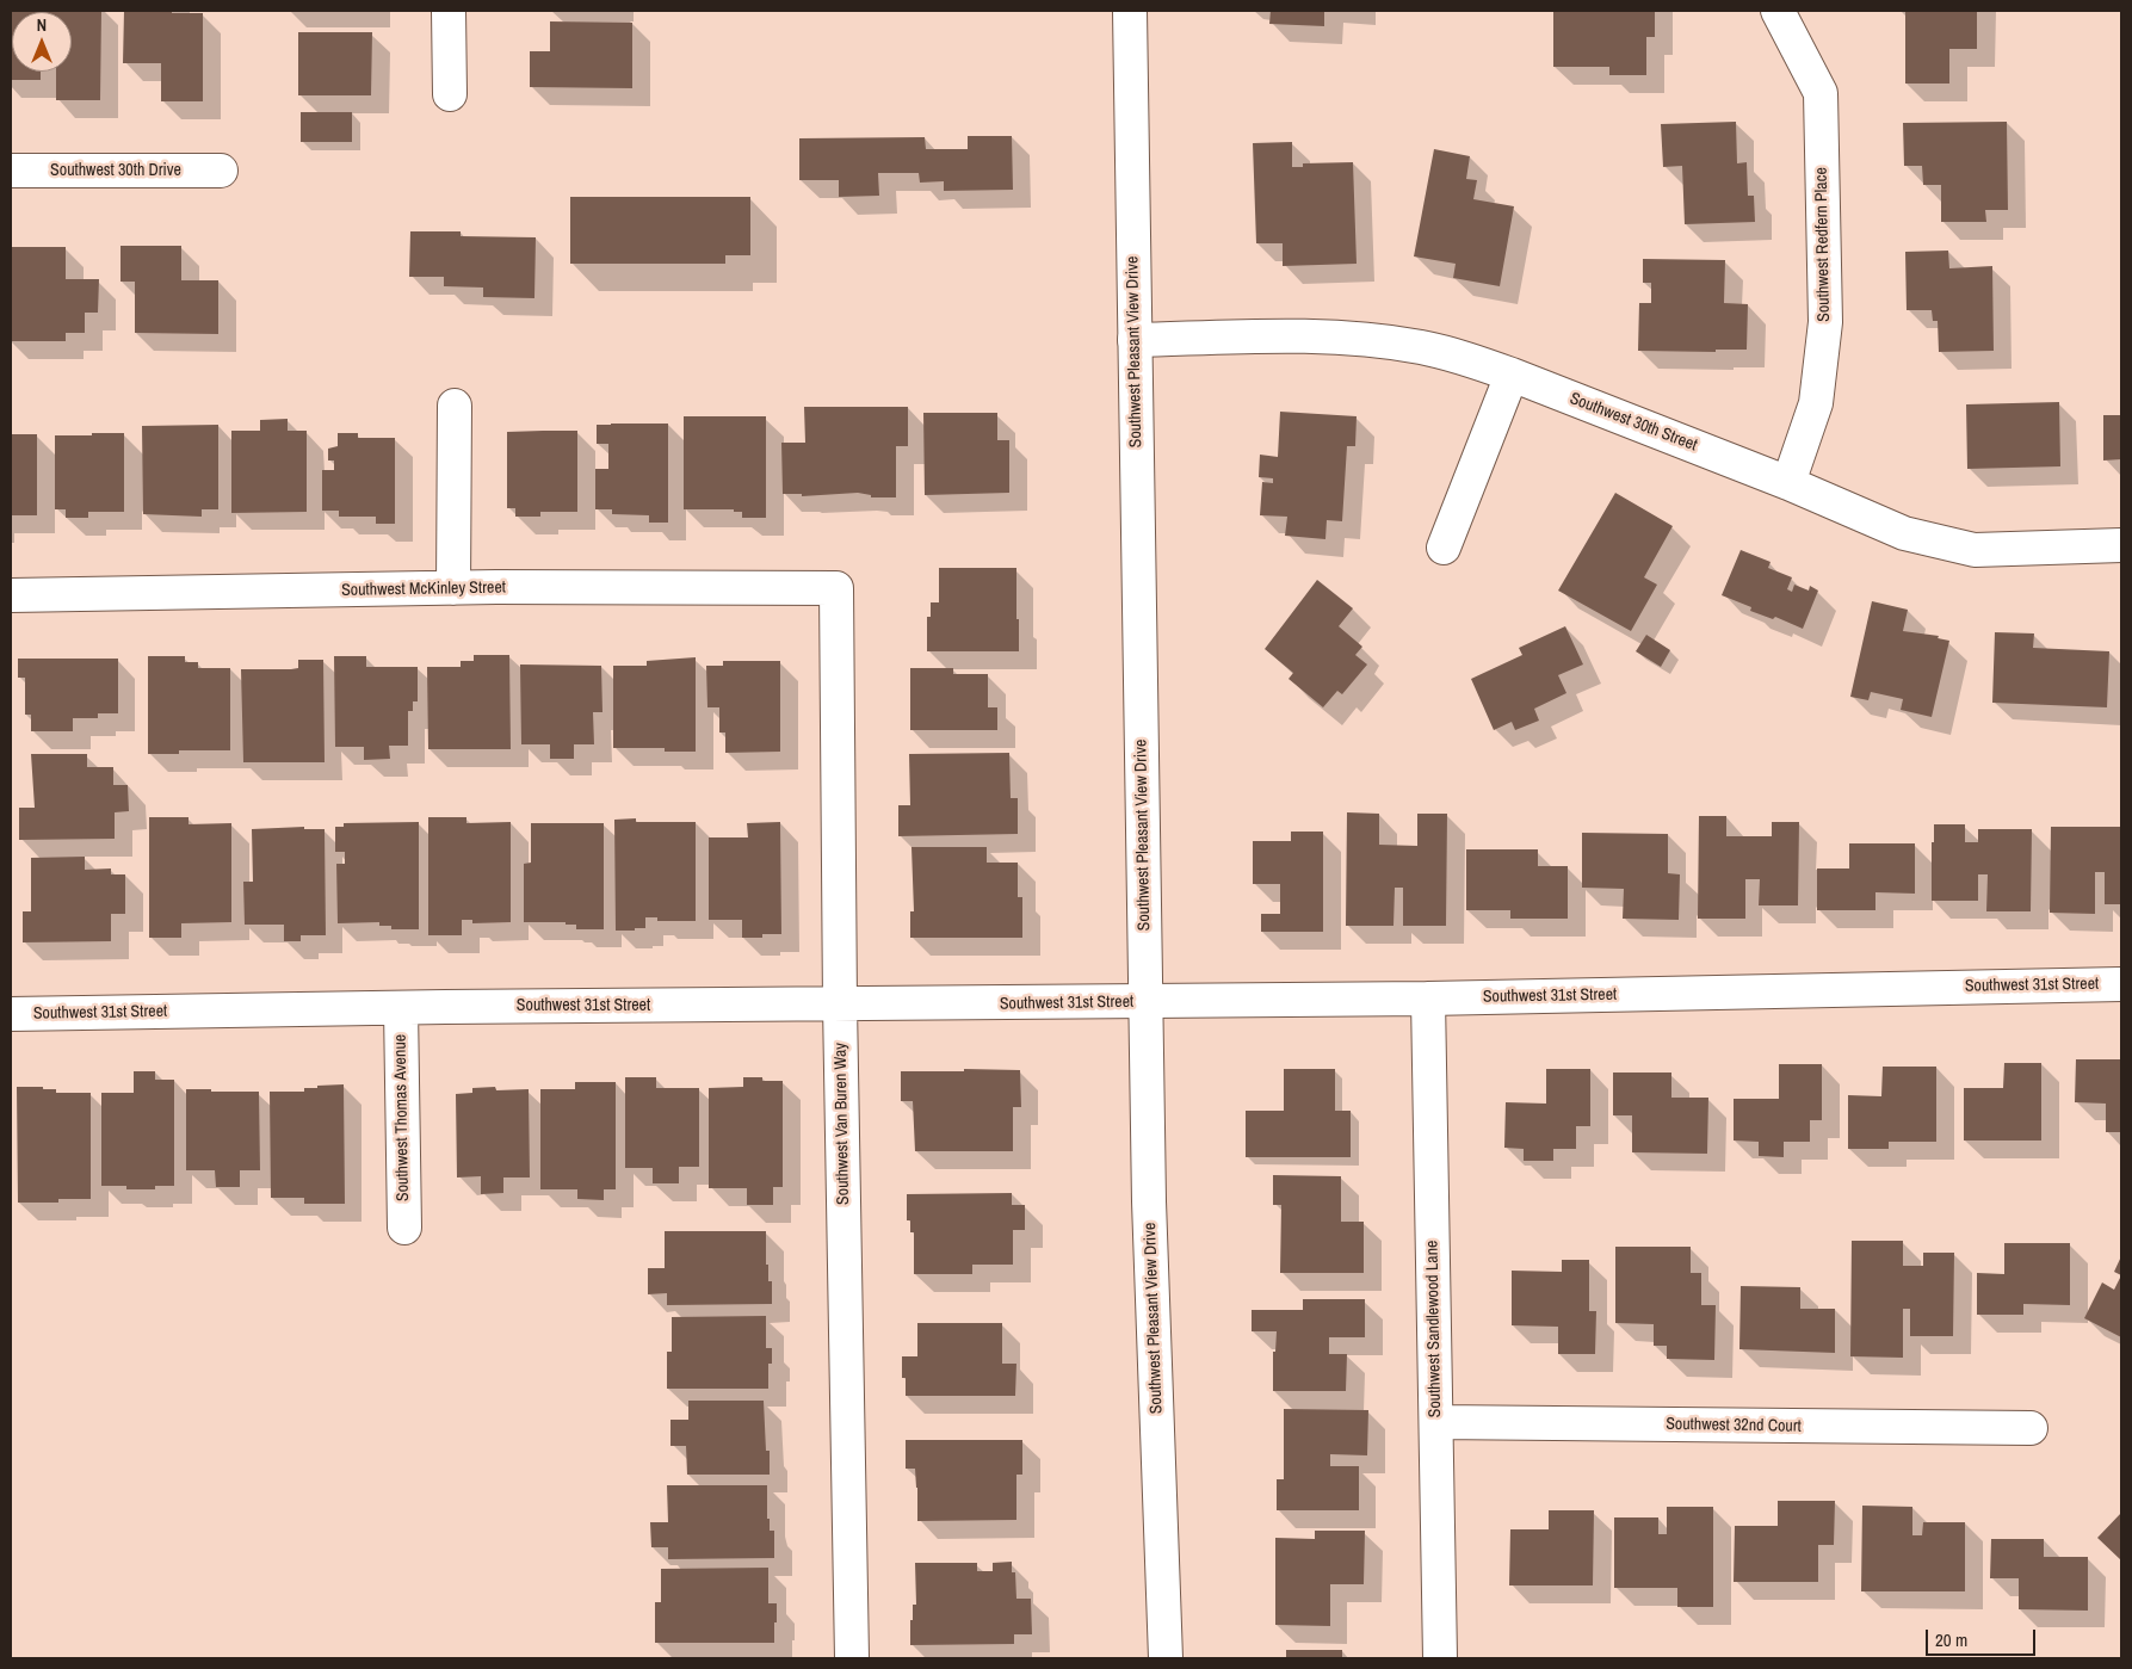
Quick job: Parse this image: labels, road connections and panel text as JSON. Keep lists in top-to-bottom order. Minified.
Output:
{"streets":{"street":["Southwest 30th Drive","Southwest Redfern Place","Southwest Pleasant View Drive","Southwest 30th Street","Southwest McKinley Street","Southwest 31st Street","Southwest Thomas Avenue","Southwest Van Buren Way","Southwest Sandlewood Lane","Southwest 32nd Court"]},"crossings":[["Southwest Redfern Place","Southwest 30th Street"],["Southwest Pleasant View Drive","Southwest 30th Street"],["Southwest Pleasant View Drive","Southwest 31st Street"],["Southwest McKinley Street","Southwest Van Buren Way"],["Southwest 31st Street","Southwest Thomas Avenue"],["Southwest 31st Street","Southwest Van Buren Way"],["Southwest 31st Street","Southwest Sandlewood Lane"],["Southwest Sandlewood Lane","Southwest 32nd Court"]],"scale_bar":"20 m","north":"top"}
